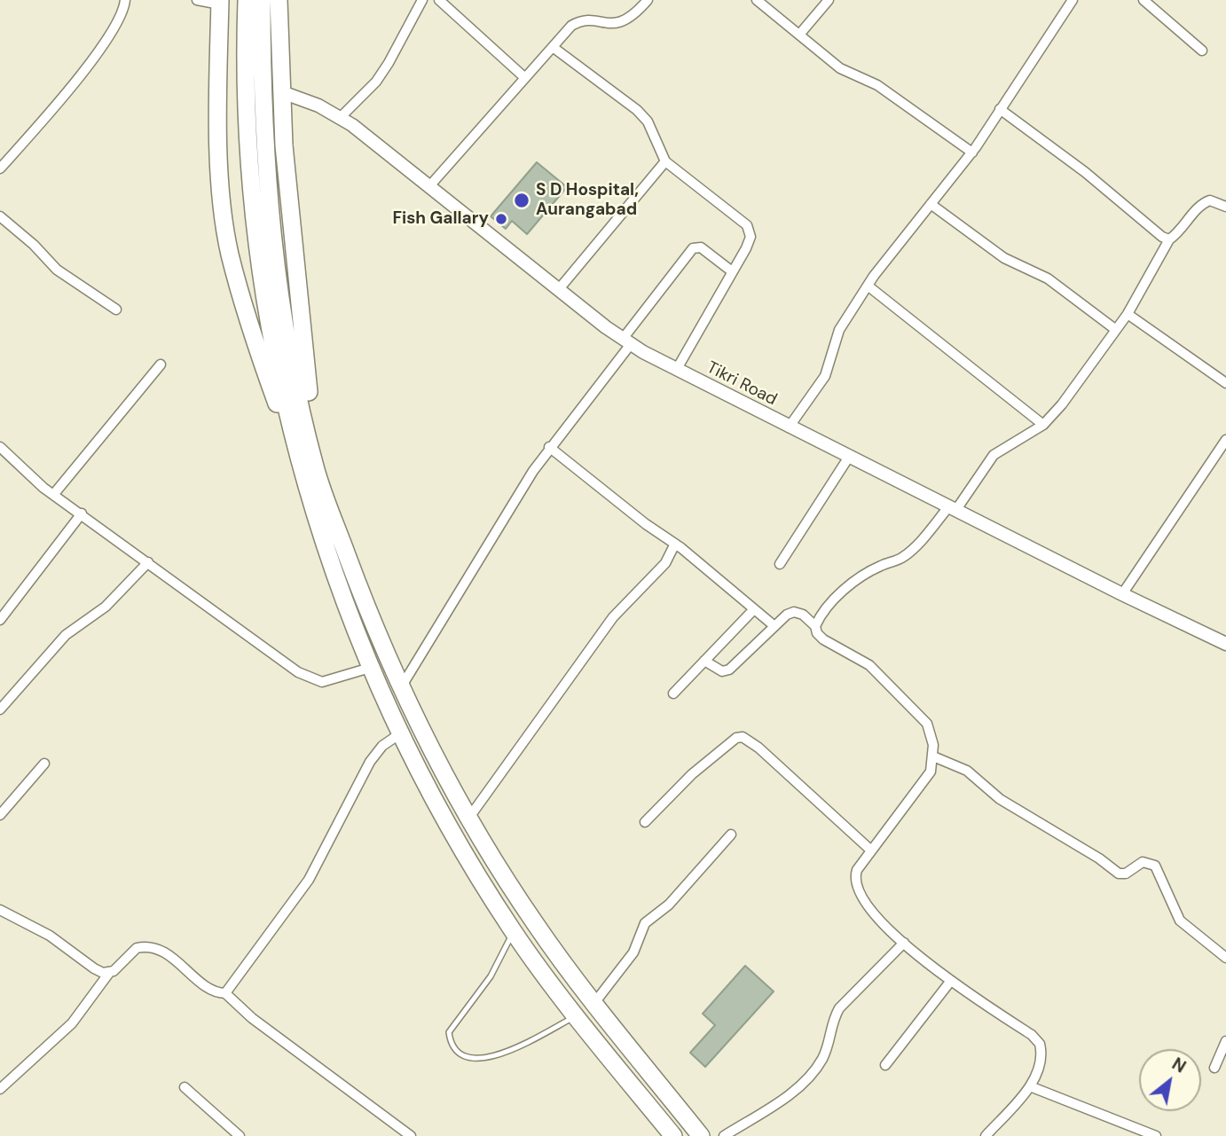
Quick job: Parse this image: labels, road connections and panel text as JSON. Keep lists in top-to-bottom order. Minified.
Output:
{"streets":{"street":["Tikri Road"]},"places":["S D Hospital, Aurangabad","Fish Gallary"],"north":"top right"}
